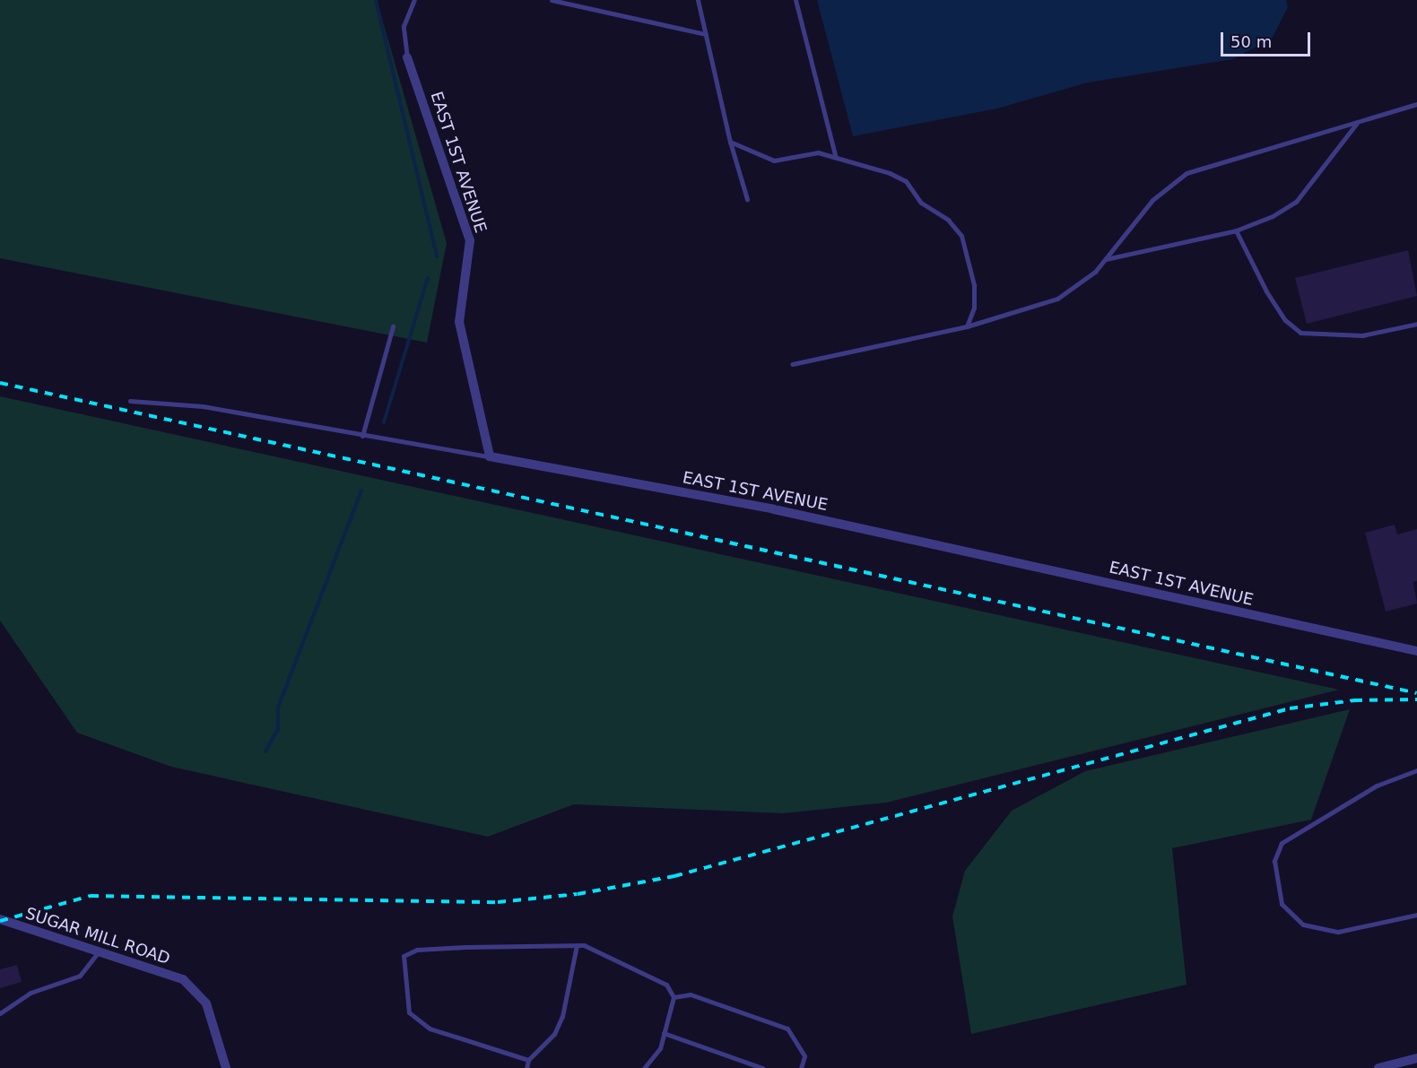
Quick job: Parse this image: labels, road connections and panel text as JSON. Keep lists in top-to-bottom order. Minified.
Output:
{"streets":{"street":["EAST 1ST AVENUE","SUGAR MILL ROAD"]},"scale_bar":"50 m"}
